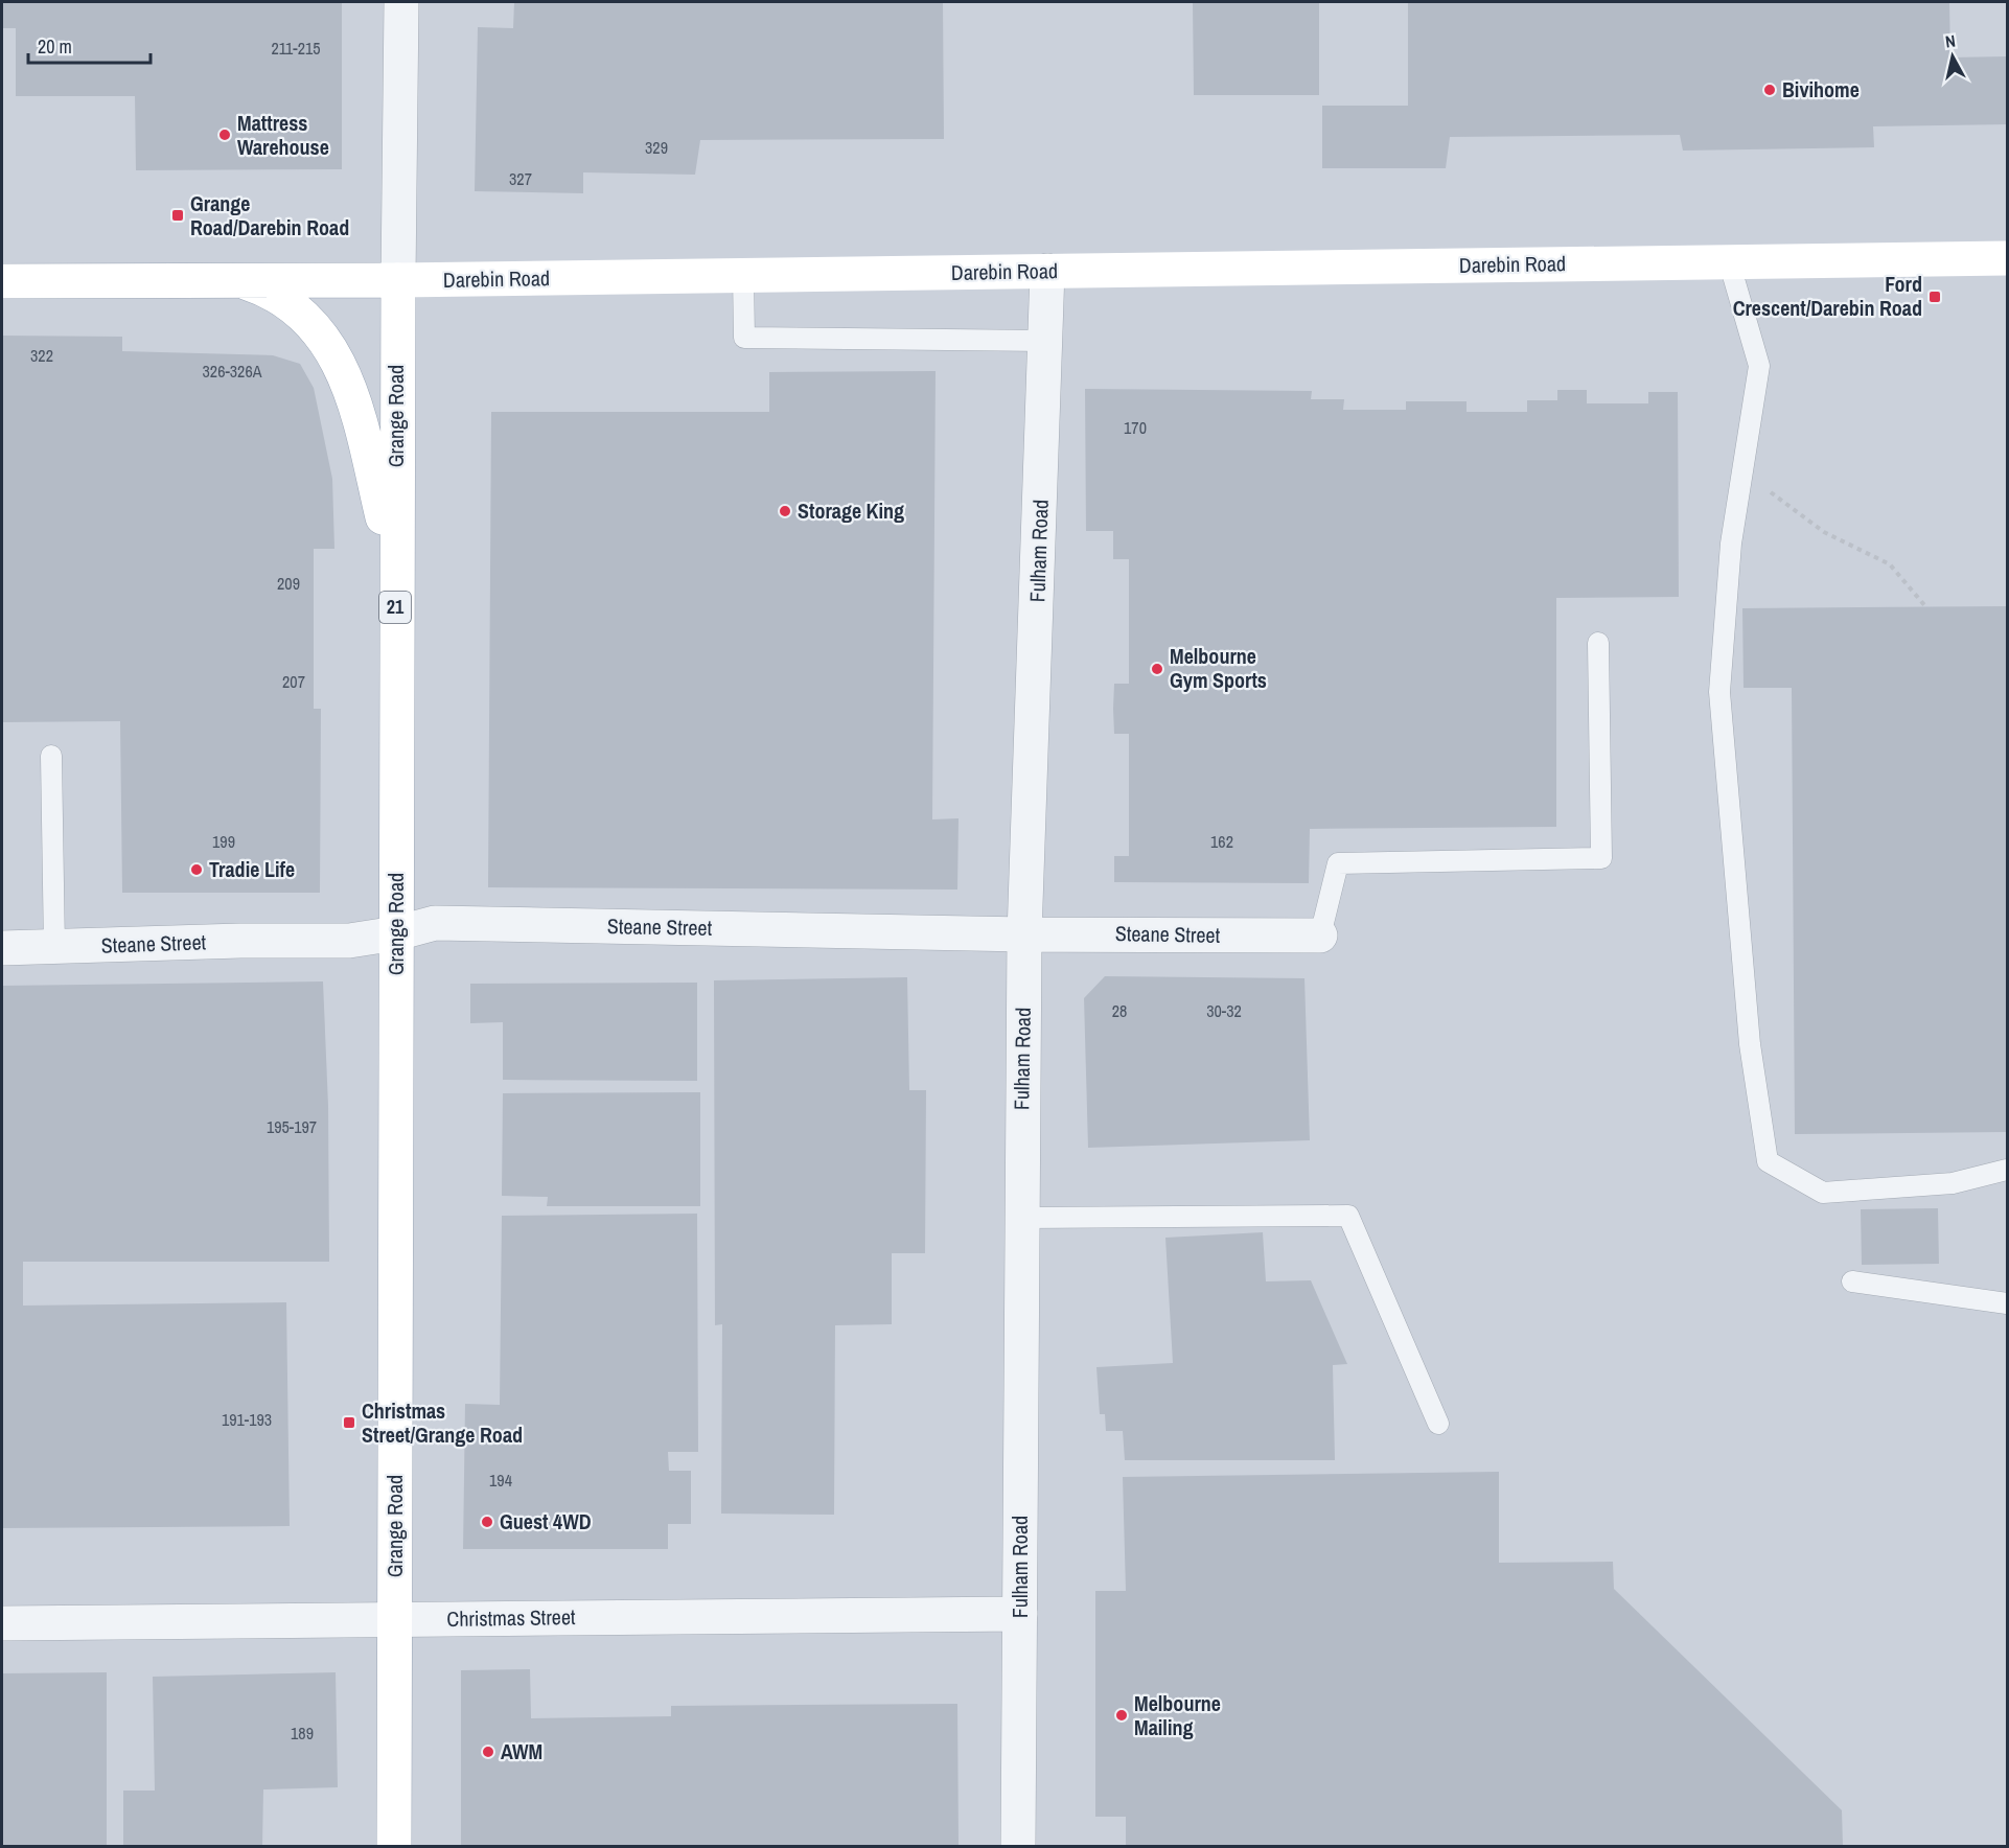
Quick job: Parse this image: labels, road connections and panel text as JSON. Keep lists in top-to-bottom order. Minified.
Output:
{"streets":{"main road":["Darebin Road","Grange Road","21"],"street":["Fulham Road","Steane Street","Christmas Street"]},"crossings":[["Darebin Road","Grange Road"],["Darebin Road","Fulham Road"],["Grange Road","Steane Street"],["Grange Road","Christmas Street"],["Fulham Road","Steane Street"],["Fulham Road","Christmas Street"]],"places":{"other":["Bivihome","Mattress Warehouse","Storage King","Melbourne Gym Sports","Tradie Life","Guest 4WD","Melbourne Mailing","AWM"],"transit":["Grange Road/Darebin Road","Ford Crescent/Darebin Road","Christmas Street/Grange Road"]},"house_numbers":["211-215","329","327","322","326-326A","170","209","207","199","162","28","30-32","195-197","191-193","194","189"],"scale_bar":"20 m","north":"top"}
